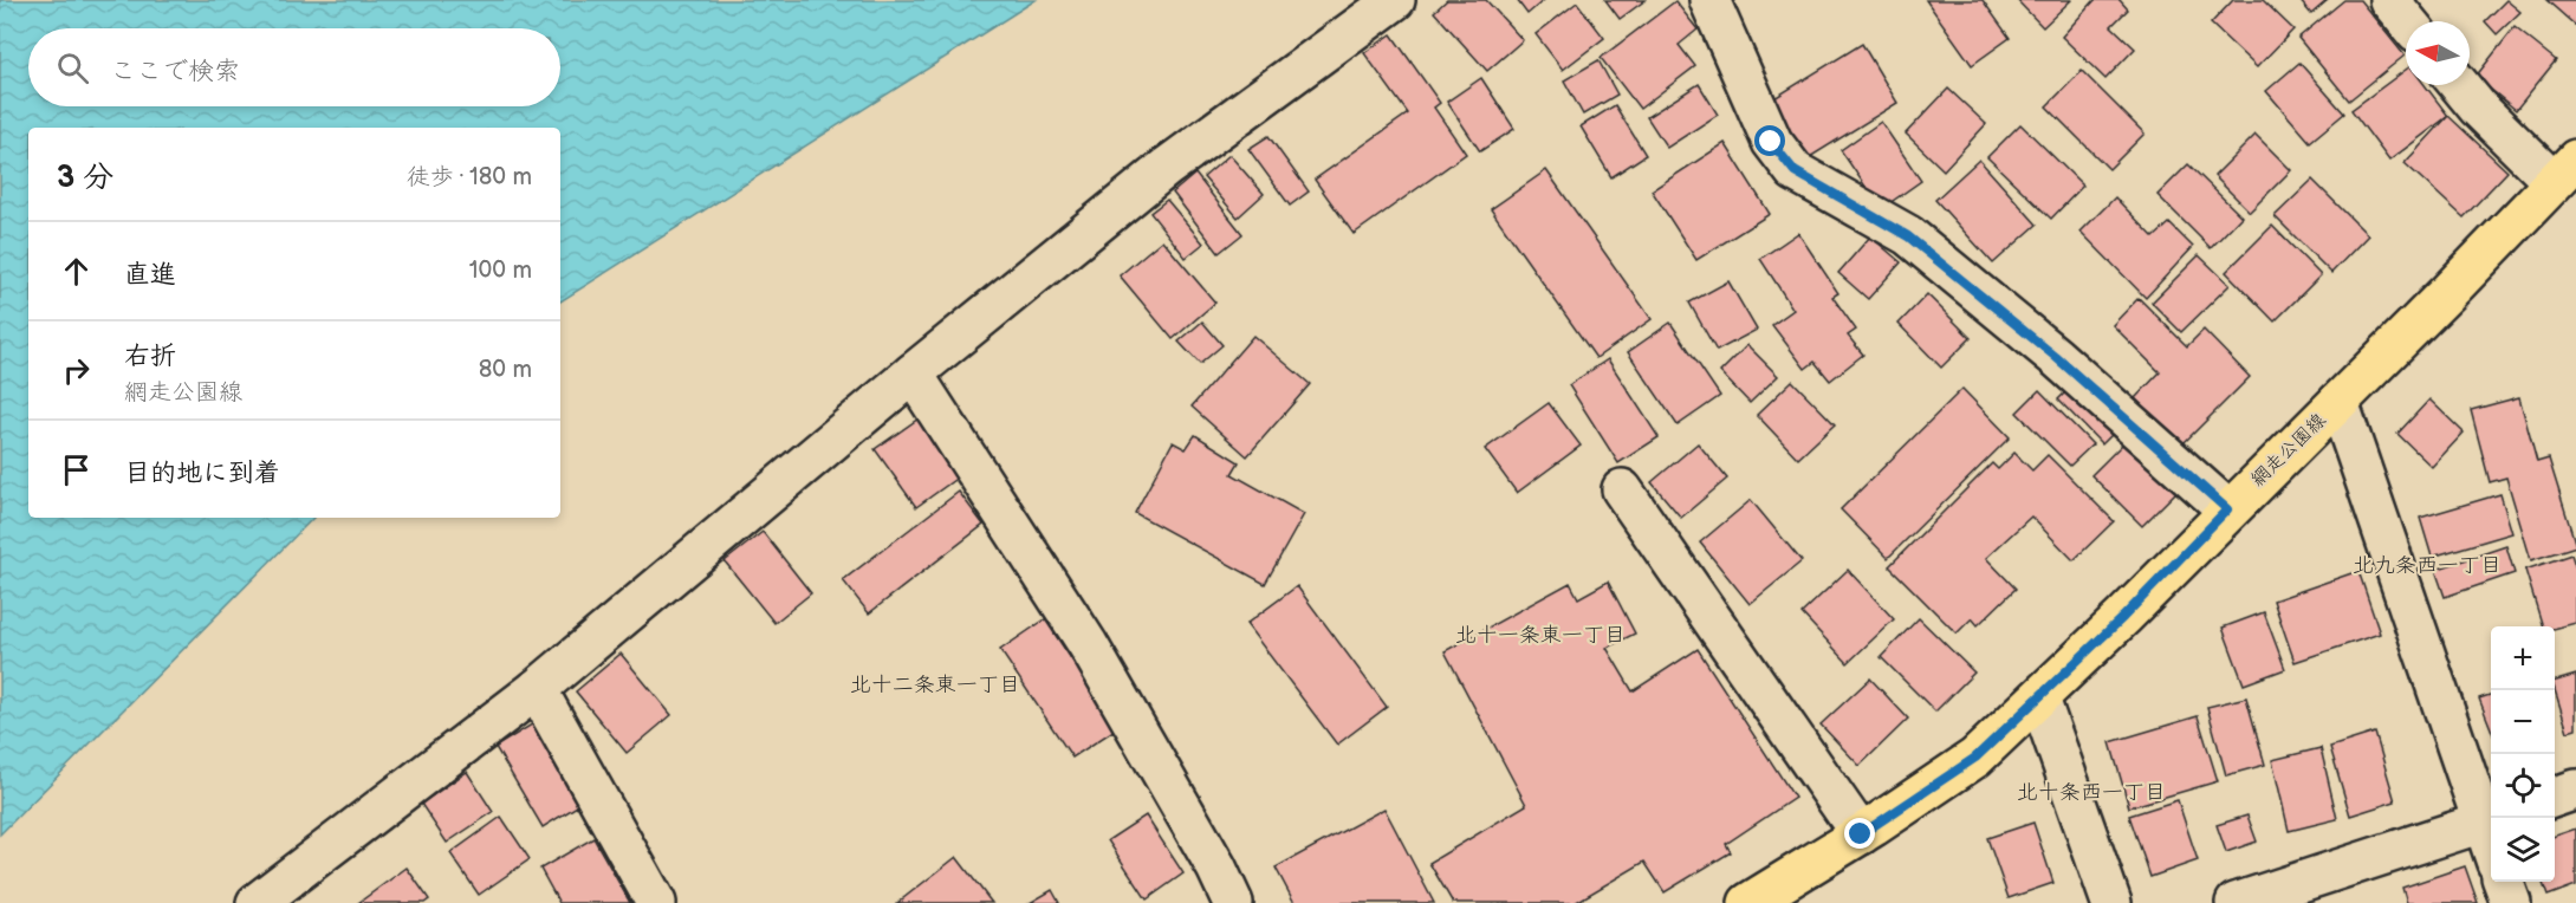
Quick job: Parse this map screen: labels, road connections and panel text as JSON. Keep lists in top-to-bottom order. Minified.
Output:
{"streets":{"main road":["網走公園線"]},"districts":["北九条西一丁目","北十一条東一丁目","北十二条東一丁目","北十条西一丁目"],"north":"left","page":{"search":"ここで検索","heading":["3 分","徒歩 · 180 m"],"list":[["直進","100 m"],["右折","網走公園線","80 m"],"目的地に到着"],"map_buttons":["+","−"]}}
